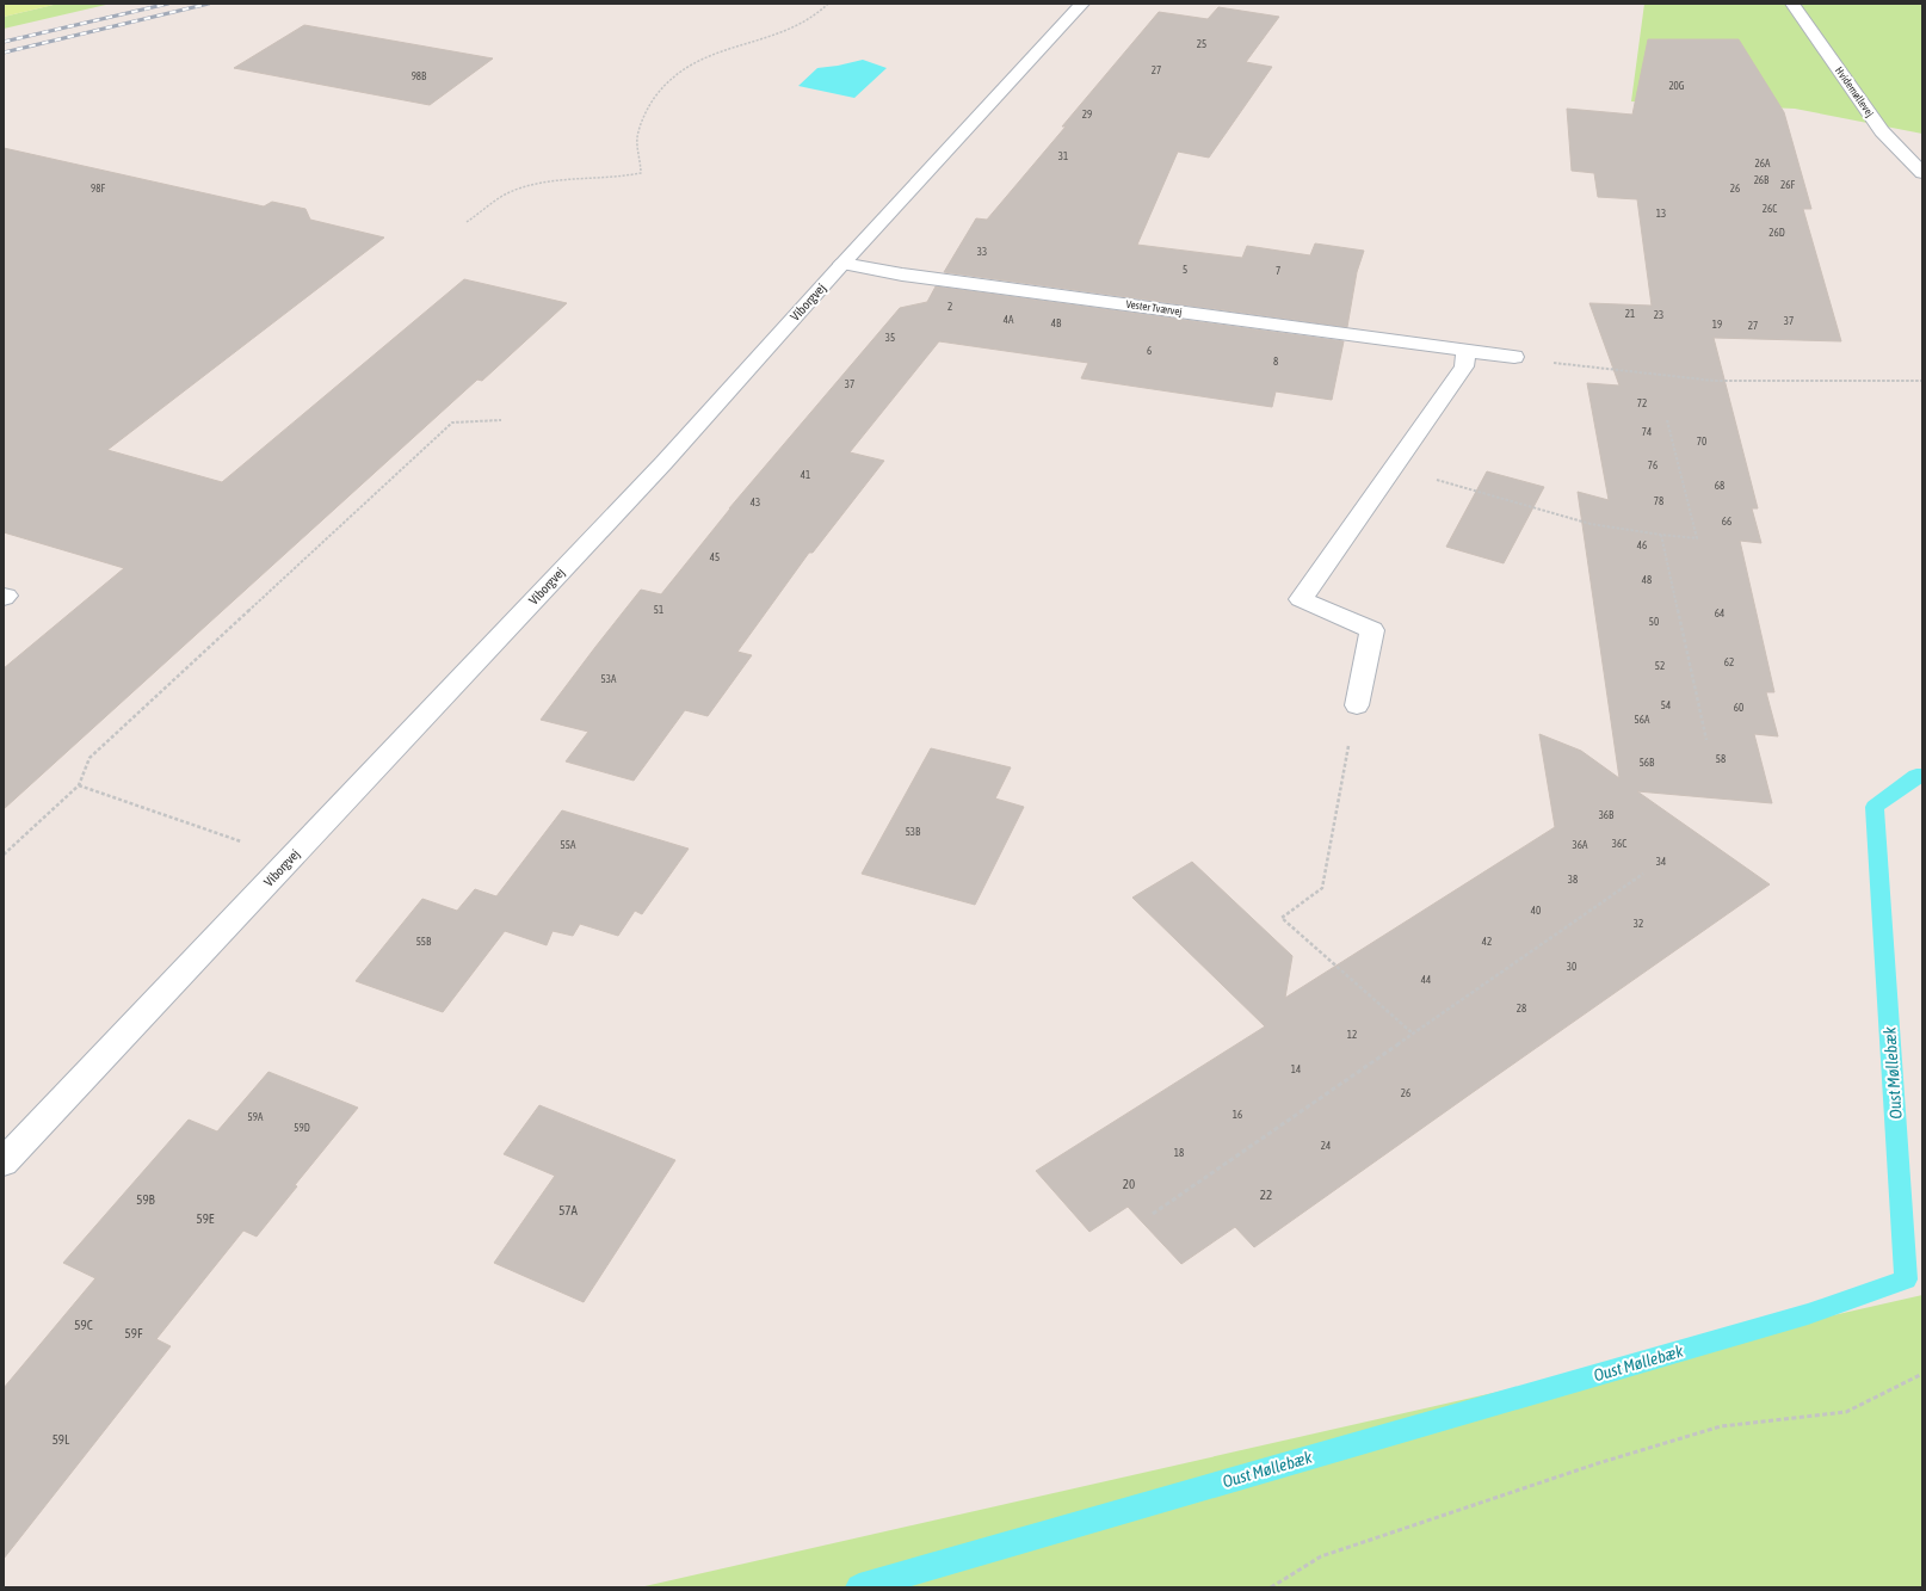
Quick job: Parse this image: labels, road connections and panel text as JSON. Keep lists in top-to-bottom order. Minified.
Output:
{"streets":{"street":["Hvidemøllevej","Viborgvej","Vester Tværvej"]},"crossings":[["Viborgvej","Vester Tværvej"]],"water":["Oust Møllebæk"],"house_numbers":["25","27","98B","20G","29","31","26A","26B","26F","98F","26","26C","13","26D","33","5","7","2","21","23","4A","37","4B","19","27","35","6","8","37","72","74","70","76","41","68","78","43","66","46","45","48","51","64","50","62","52","53A","54","60","56A","58","56B","36B","53B","36C","55A","36A","34","38","40","32","55B","42","30","44","28","12","14","26","16","59A","59D","24","18","20","22","59B","57A","59E","59C","59F","59L"]}
